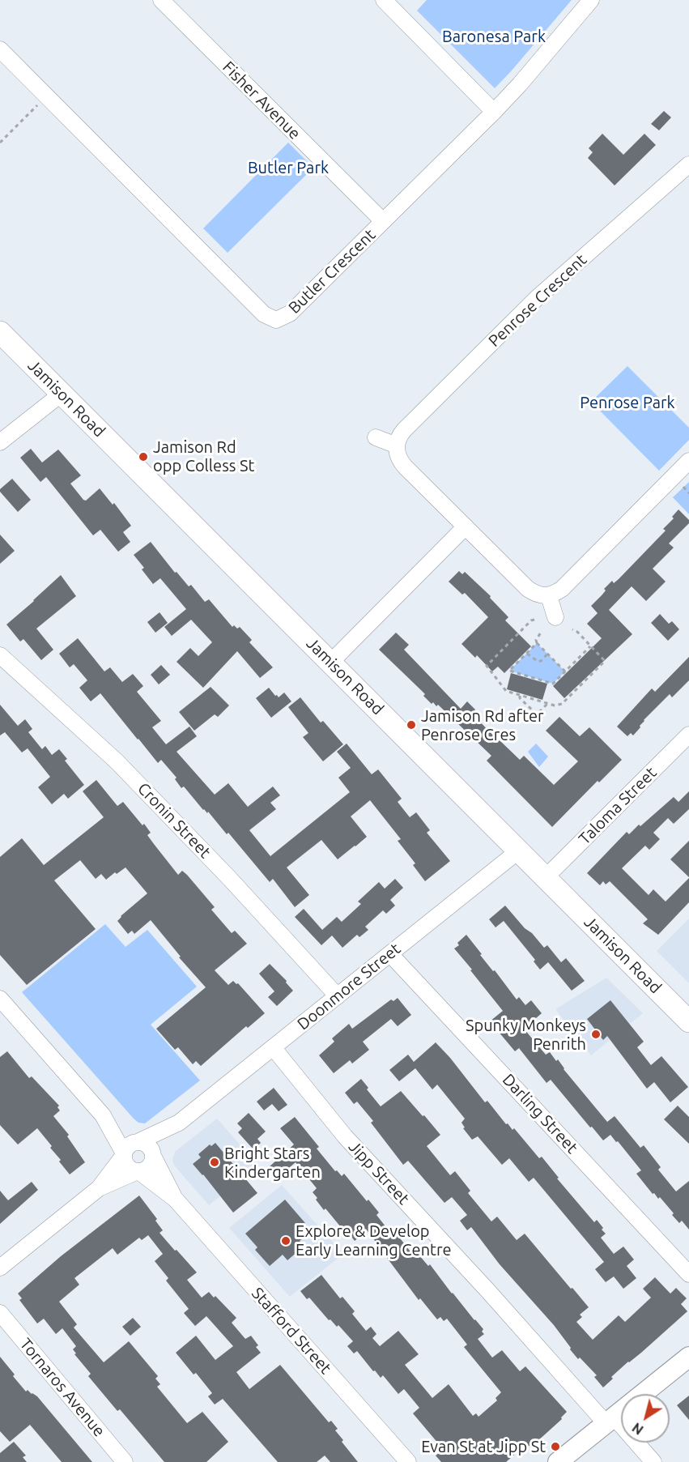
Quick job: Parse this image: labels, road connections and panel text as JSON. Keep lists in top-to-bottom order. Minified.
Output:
{"streets":{"main road":["Jamison Road"],"street":["Fisher Avenue","Butler Crescent","Penrose Crescent","Taloma Street","Cronin Street","Doonmore Street","Darling Street","Jipp Street","Stafford Street","Tornaros Avenue"]},"crossings":[["Fisher Avenue","Butler Crescent"],["Jamison Road","Taloma Street"],["Jamison Road","Doonmore Street"],["Cronin Street","Doonmore Street"],["Doonmore Street","Darling Street"],["Doonmore Street","Jipp Street"],["Doonmore Street","Stafford Street"]],"parks":["Baronesa Park","Butler Park","Penrose Park"],"places":["Jamison Rd opp Colless St","Jamison Rd after Penrose Cres","Spunky Monkeys Penrith","Bright Stars Kindergarten","Explore & Develop Early Learning Centre","Evan St at Jipp St"],"north":"bottom left"}
